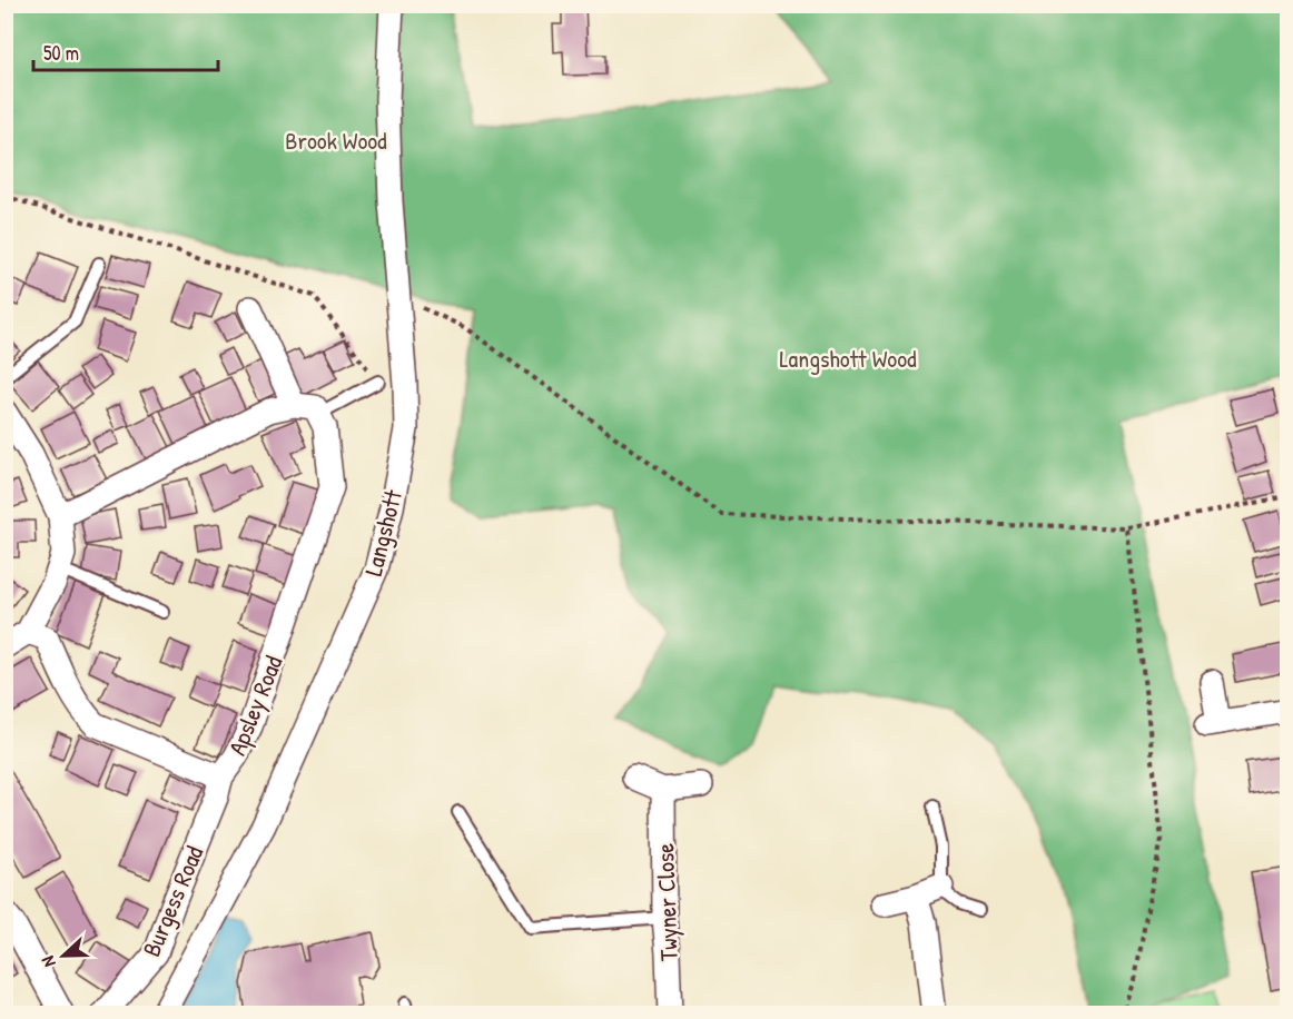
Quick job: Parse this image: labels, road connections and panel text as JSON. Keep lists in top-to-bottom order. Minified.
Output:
{"streets":{"street":["Langshott","Apsley Road","Burgess Road","Twyner Close"]},"crossings":[["Apsley Road","Burgess Road"]],"parks":["Brook Wood","Langshott Wood"],"scale_bar":"50 m","north":"left"}
